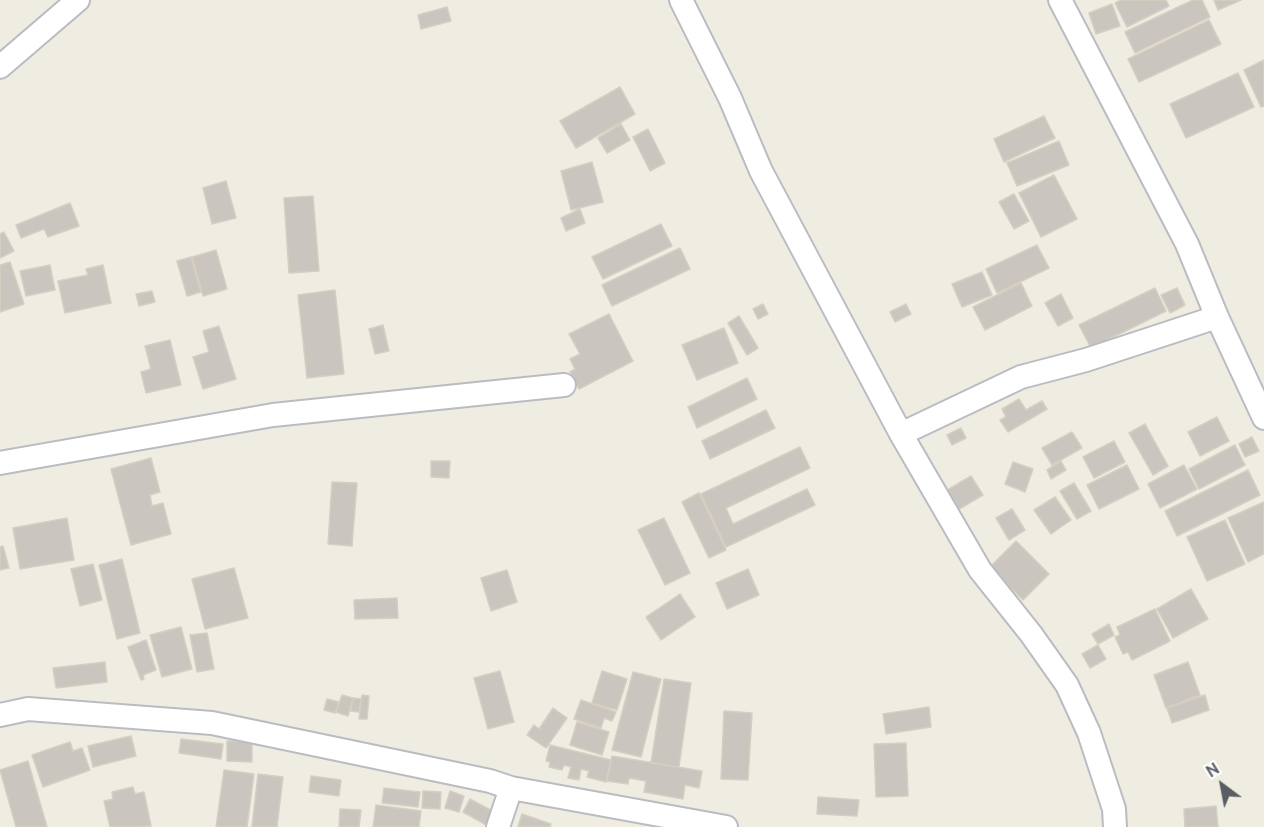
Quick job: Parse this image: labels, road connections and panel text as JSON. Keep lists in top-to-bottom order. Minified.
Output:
{"north":"top left"}
